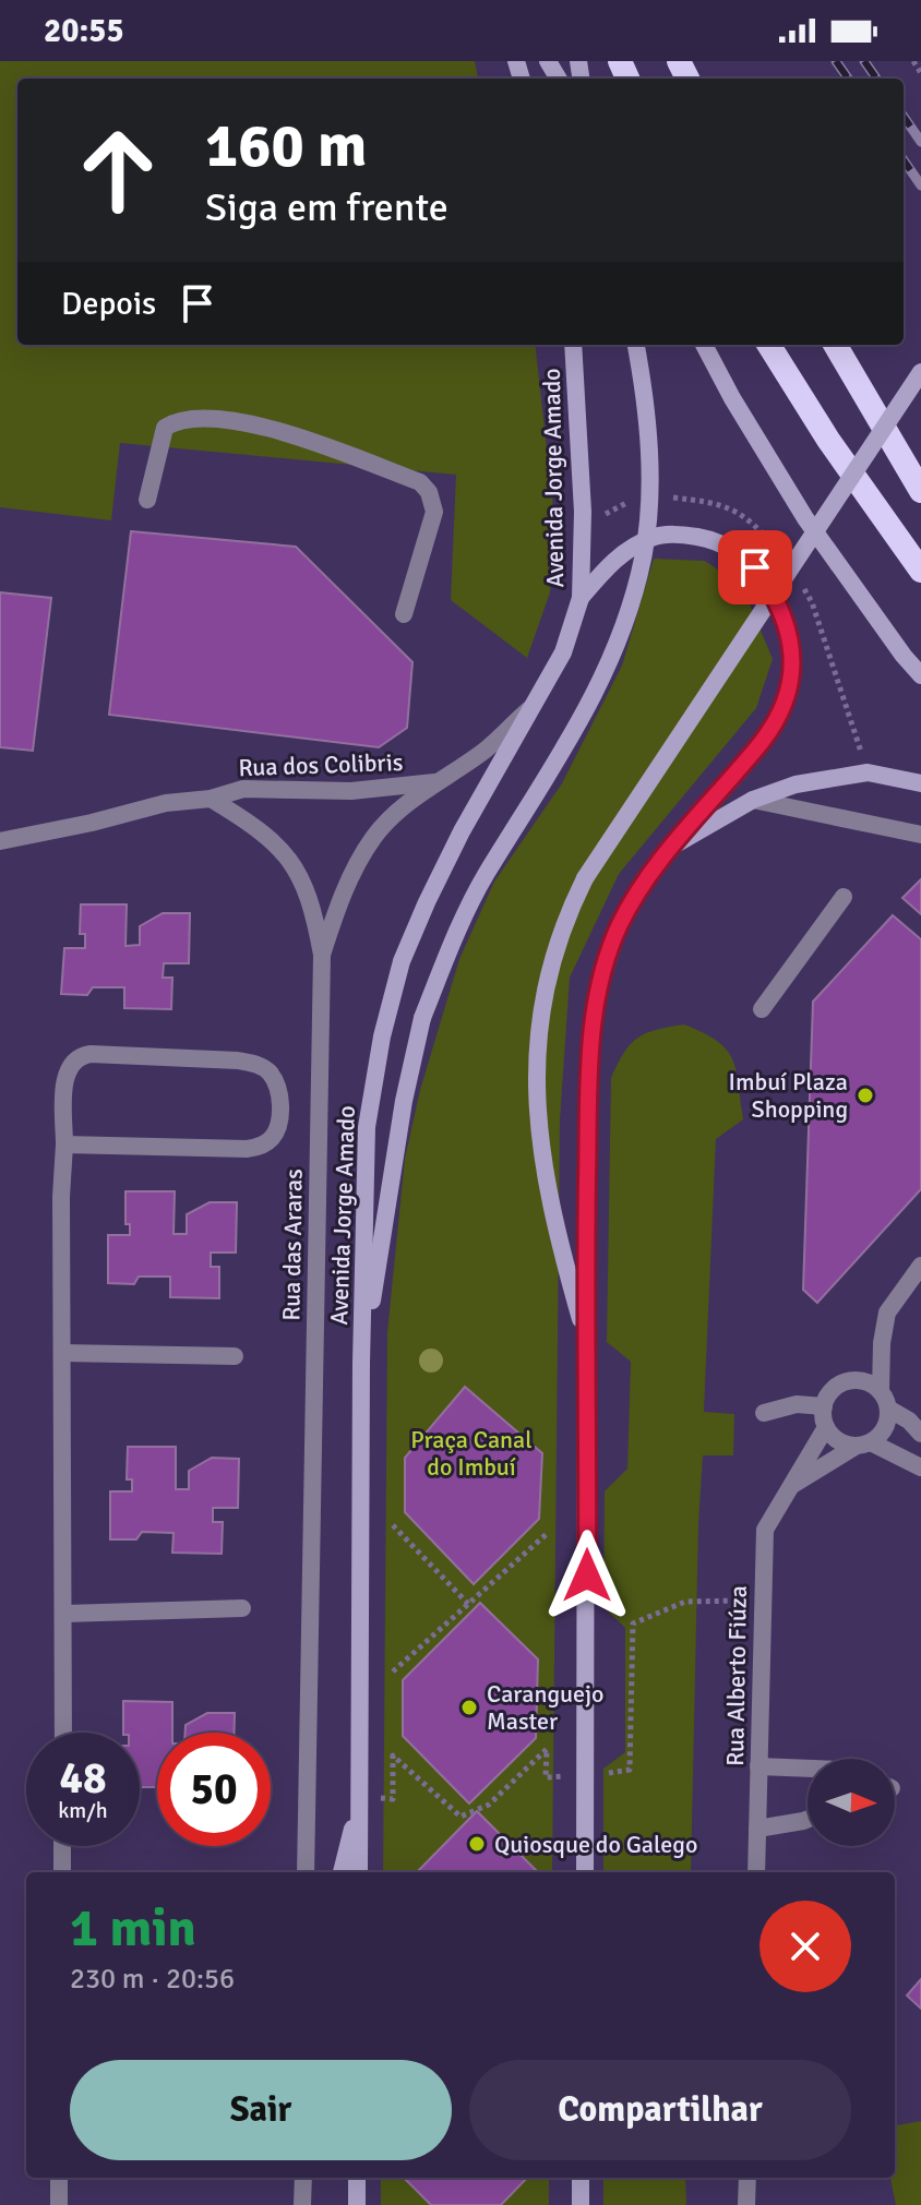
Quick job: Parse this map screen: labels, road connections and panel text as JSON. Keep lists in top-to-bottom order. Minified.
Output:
{"streets":{"main road":["Avenida Jorge Amado"],"street":["Rua dos Colibris","Rua das Araras","Rua Alberto Fiúza"]},"crossings":[["Avenida Jorge Amado","Rua das Araras"],["Rua dos Colibris","Rua das Araras"]],"parks":["Praça Canal do Imbuí"],"places":["Imbuí Plaza Shopping","Caranguejo Master","Quiosque do Galego"],"north":"right","page":{"status":"20:55","turn":["160 m","Siga em frente"],"then":"Depois","speed":"48 km/h","limit":"50","heading":["1 min","230 m · 20:56"],"buttons":["Sair","Compartilhar"]}}
